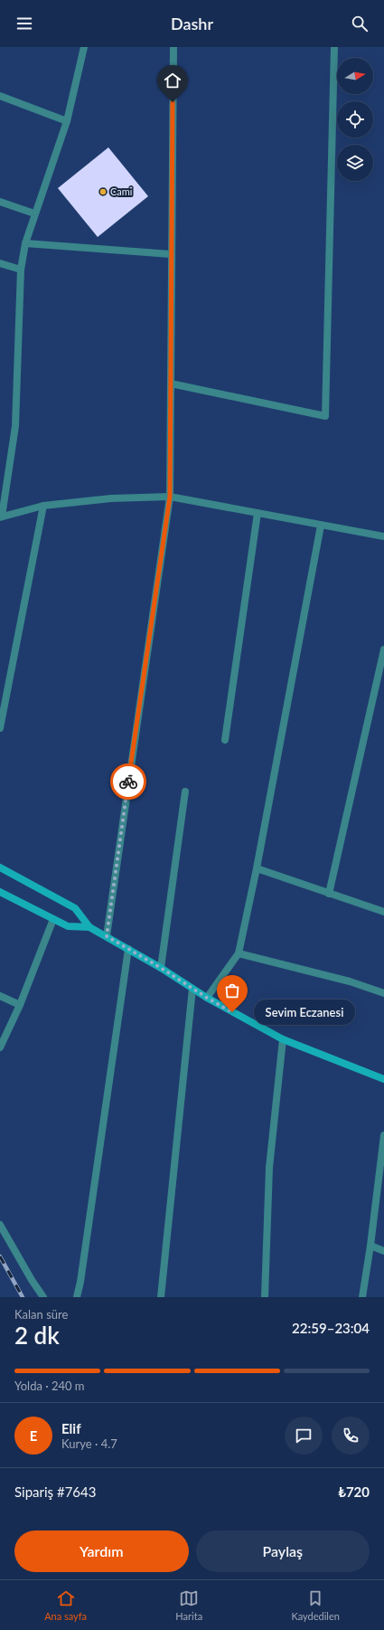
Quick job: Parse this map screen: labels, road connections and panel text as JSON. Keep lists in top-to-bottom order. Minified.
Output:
{"places":["Cami","Sevim Eczanesi"],"north":"right","page":{"header":"Dashr","bubble":"Sevim Eczanesi","heading":["2 dk","Kalan süre","22:59–23:04"],"panel":["Elif","Kurye · 4.7","Sipariş #7643","₺720"],"bar":"Yolda · 240 m","round":"E","buttons":["Yardım","Paylaş"],"tabs":["Ana sayfa","Harita","Kaydedilen"]}}
